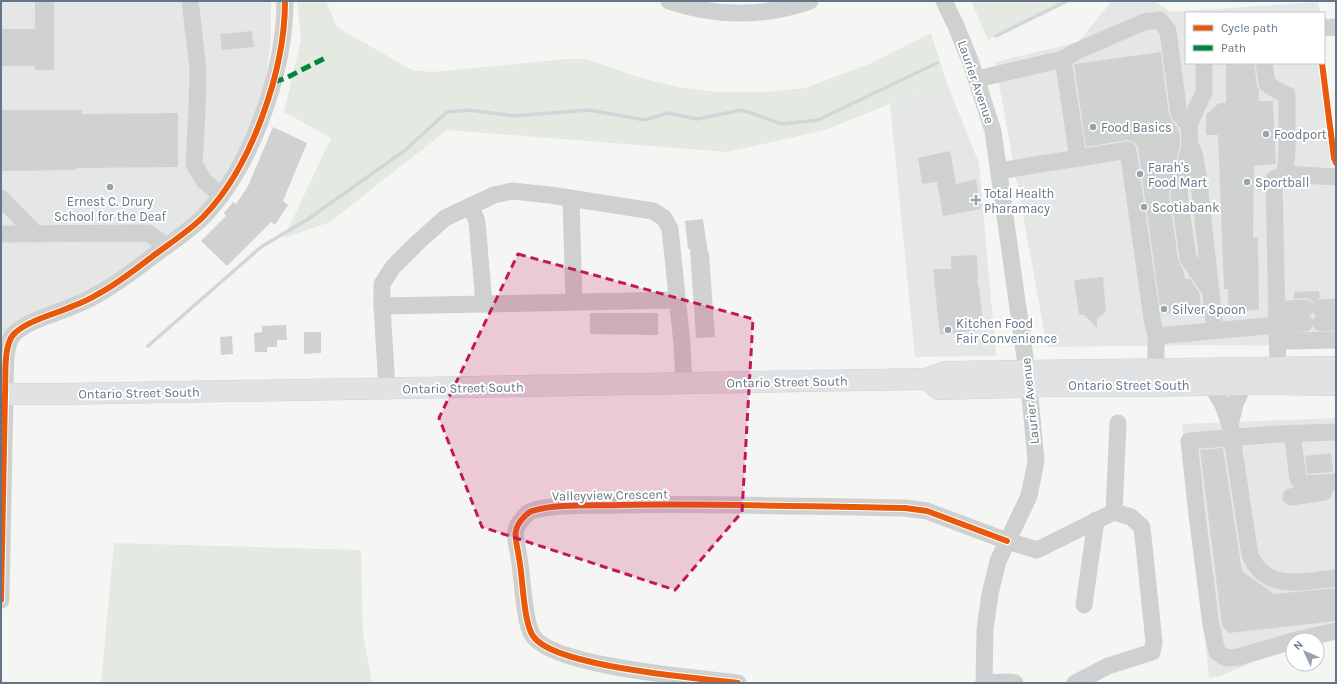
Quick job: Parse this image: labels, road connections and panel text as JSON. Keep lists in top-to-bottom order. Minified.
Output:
{"streets":{"main road":["Ontario Street South"],"street":["Laurier Avenue","Valleyview Crescent"]},"crossings":[["Laurier Avenue","Ontario Street South"],["Laurier Avenue","Valleyview Crescent"]],"places":{"other":["Food Basics","Foodport","Farah's Food Mart","Sportball","Ernest C. Drury School for the Deaf","Scotiabank","Silver Spoon","Kitchen Food Fair Convenience"],"health":["Total Health Pharamacy"]},"legend":["Cycle path","Path"],"north":"top left"}
